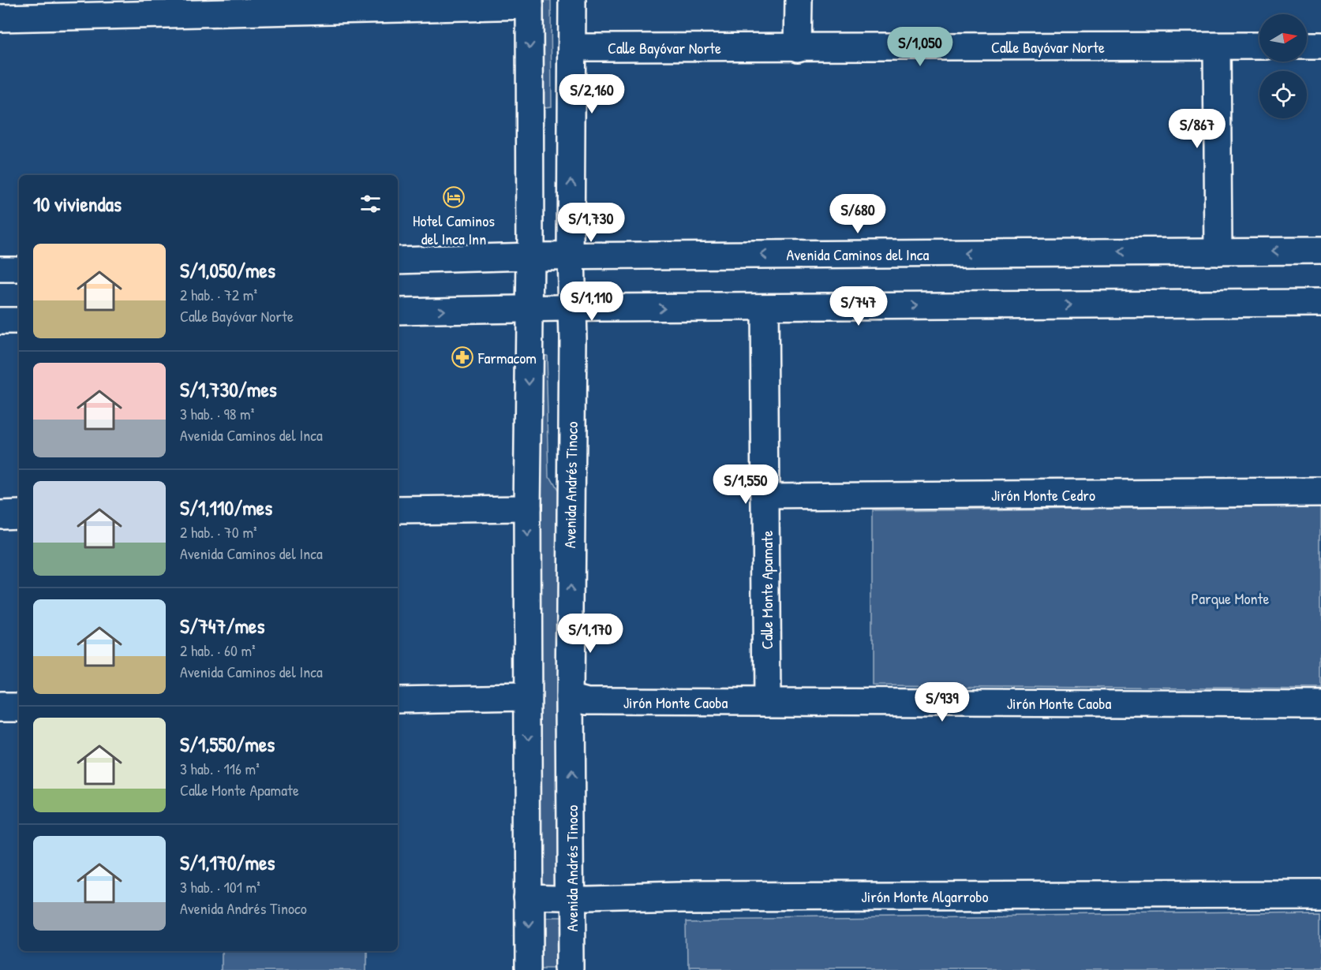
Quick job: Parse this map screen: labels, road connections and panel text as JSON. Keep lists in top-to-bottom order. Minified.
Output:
{"streets":{"street":["Calle Bayóvar Norte","Avenida Caminos del Inca","Avenida Andrés Tinoco","Jirón Monte Cedro","Calle Monte Apamate","Jirón Monte Caoba","Jirón Monte Algarrobo"]},"crossings":[["Calle Bayóvar Norte","Avenida Andrés Tinoco"],["Avenida Caminos del Inca","Avenida Andrés Tinoco"],["Avenida Andrés Tinoco","Jirón Monte Caoba"],["Avenida Andrés Tinoco","Jirón Monte Algarrobo"],["Jirón Monte Cedro","Calle Monte Apamate"],["Calle Monte Apamate","Jirón Monte Caoba"]],"parks":["Parque Monte"],"places":{"hotel":["Hotel Caminos del Inca Inn"],"pharmacy":["Farmacom"]},"north":"right","page":{"price":["S/1,050","S/2,160","S/867","S/680","S/1,730","S/1,110","S/747","S/1,550","S/1,170","S/939"],"heading":"10 viviendas","list":[{"name":"S/1,050/mes","note":"2 hab. · 72 m² · Calle Bayóvar Norte"},{"name":"S/1,730/mes","note":"3 hab. · 98 m² · Avenida Caminos del Inca"},{"name":"S/1,110/mes","note":"2 hab. · 70 m² · Avenida Caminos del Inca"},{"name":"S/747/mes","note":"2 hab. · 60 m² · Avenida Caminos del Inca"},{"name":"S/1,550/mes","note":"3 hab. · 116 m² · Calle Monte Apamate"},{"name":"S/1,170/mes","note":"3 hab. · 101 m² · Avenida Andrés Tinoco"}]}}
